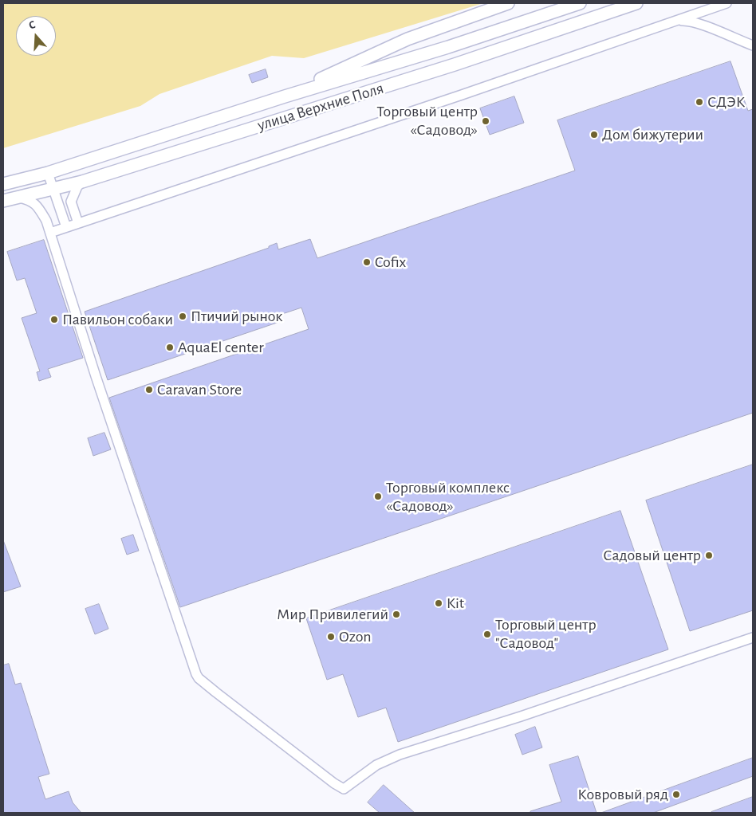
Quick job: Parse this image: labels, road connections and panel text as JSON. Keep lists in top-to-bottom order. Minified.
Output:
{"streets":{"main road":["улица Верхние Поля"]},"places":["СДЭК","Торговый центр «Садовод»","Дом бижутерии","Cofix","Птичий рынок","Павильон собаки","AquaEl center","Caravan Store","Торговый комплекс «Садовод»","Садовый центр","Kit","Мир Привилегий","Торговый центр \"Садовод\"","Ozon","Ковровый ряд"],"north":"top"}
